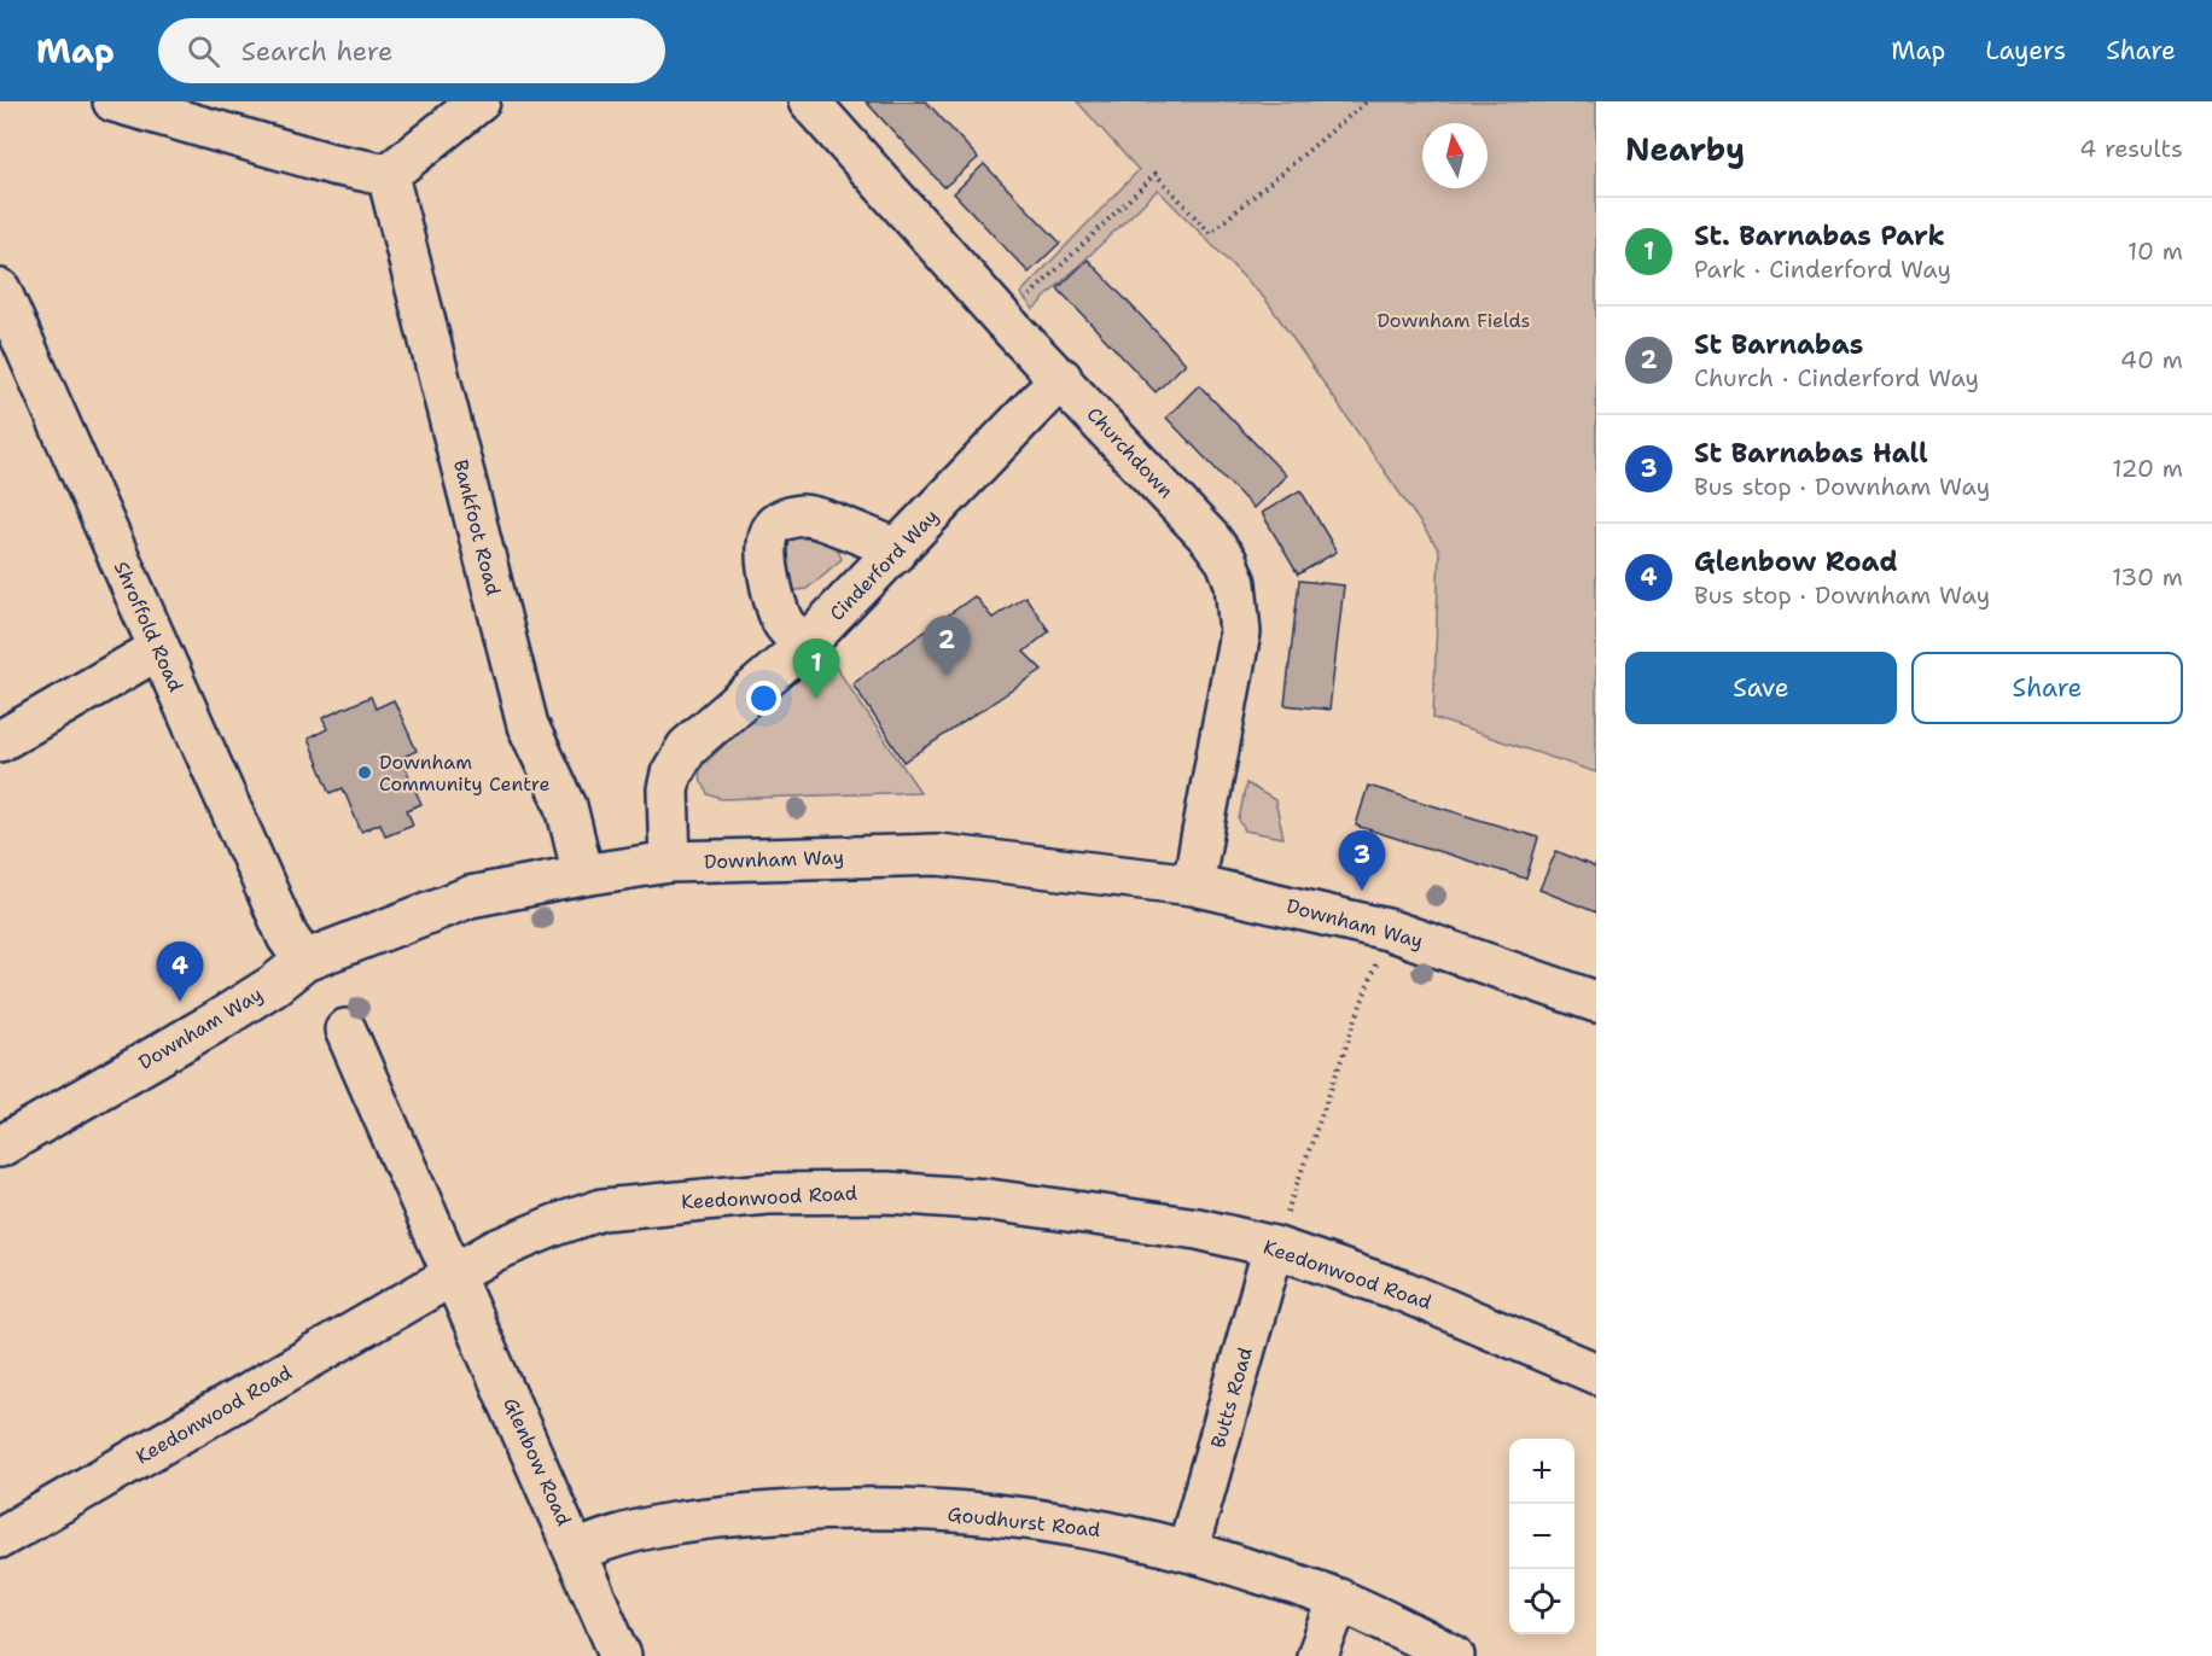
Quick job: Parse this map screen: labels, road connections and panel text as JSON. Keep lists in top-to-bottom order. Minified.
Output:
{"streets":{"street":["Churchdown","Bankfoot Road","Cinderford Way","Shroffold Road","Downham Way","Keedonwood Road","Butts Road","Glenbow Road","Goudhurst Road"]},"crossings":[["Churchdown","Cinderford Way"],["Churchdown","Downham Way"],["Bankfoot Road","Downham Way"],["Cinderford Way","Downham Way"],["Shroffold Road","Downham Way"],["Keedonwood Road","Butts Road"],["Keedonwood Road","Glenbow Road"],["Butts Road","Goudhurst Road"],["Glenbow Road","Goudhurst Road"]],"parks":["Downham Fields"],"places":["Downham Community Centre"],"north":"top","page":{"header":"Map","search":"Search here","nav":["Map","Layers","Share"],"heading":["Nearby","4 results"],"list":[{"mark":"1","name":"St. Barnabas Park","note":"Park · Cinderford Way","value":"10 m"},{"mark":"2","name":"St Barnabas","note":"Church · Cinderford Way","value":"40 m"},{"mark":"3","name":"St Barnabas Hall","note":"Bus stop · Downham Way","value":"120 m"},{"mark":"4","name":"Glenbow Road","note":"Bus stop · Downham Way","value":"130 m"}],"pins":["2","1","3","4"],"buttons":["Save","Share"],"map_buttons":["+","−"]}}
